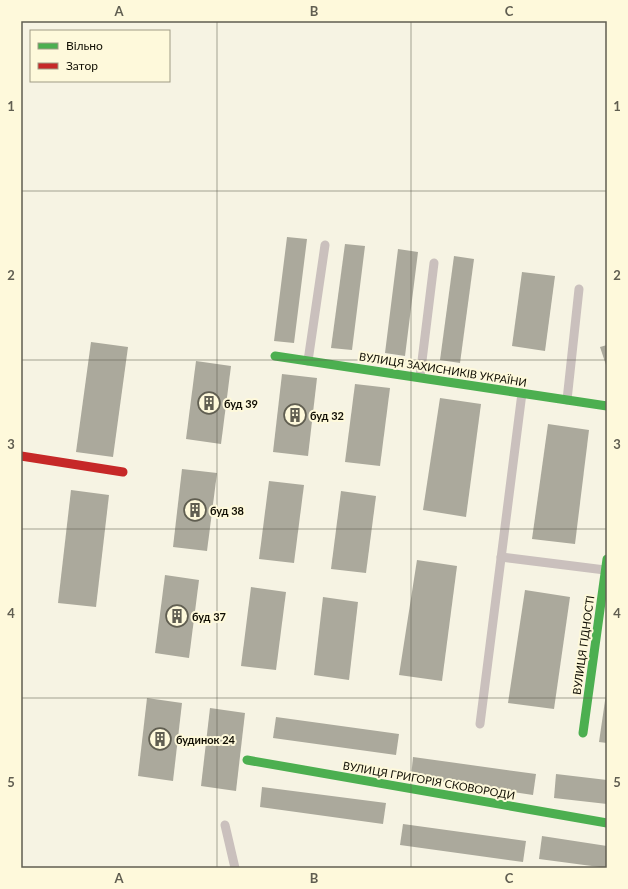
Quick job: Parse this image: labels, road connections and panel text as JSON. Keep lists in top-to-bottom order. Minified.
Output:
{"streets":{"street":["ВУЛИЦЯ ЗАХИСНИКІВ УКРАЇНИ","ВУЛИЦЯ ГІДНОСТІ","ВУЛИЦЯ ГРИГОРІЯ СКОВОРОДИ"]},"places":{"building":["буд 39","буд 32","буд 38","буд 37","будинок 24"]},"legend":["Вільно","Затор"],"grid":{"columns":["A","B","C"],"rows":["1","2","3","4","5"]}}
